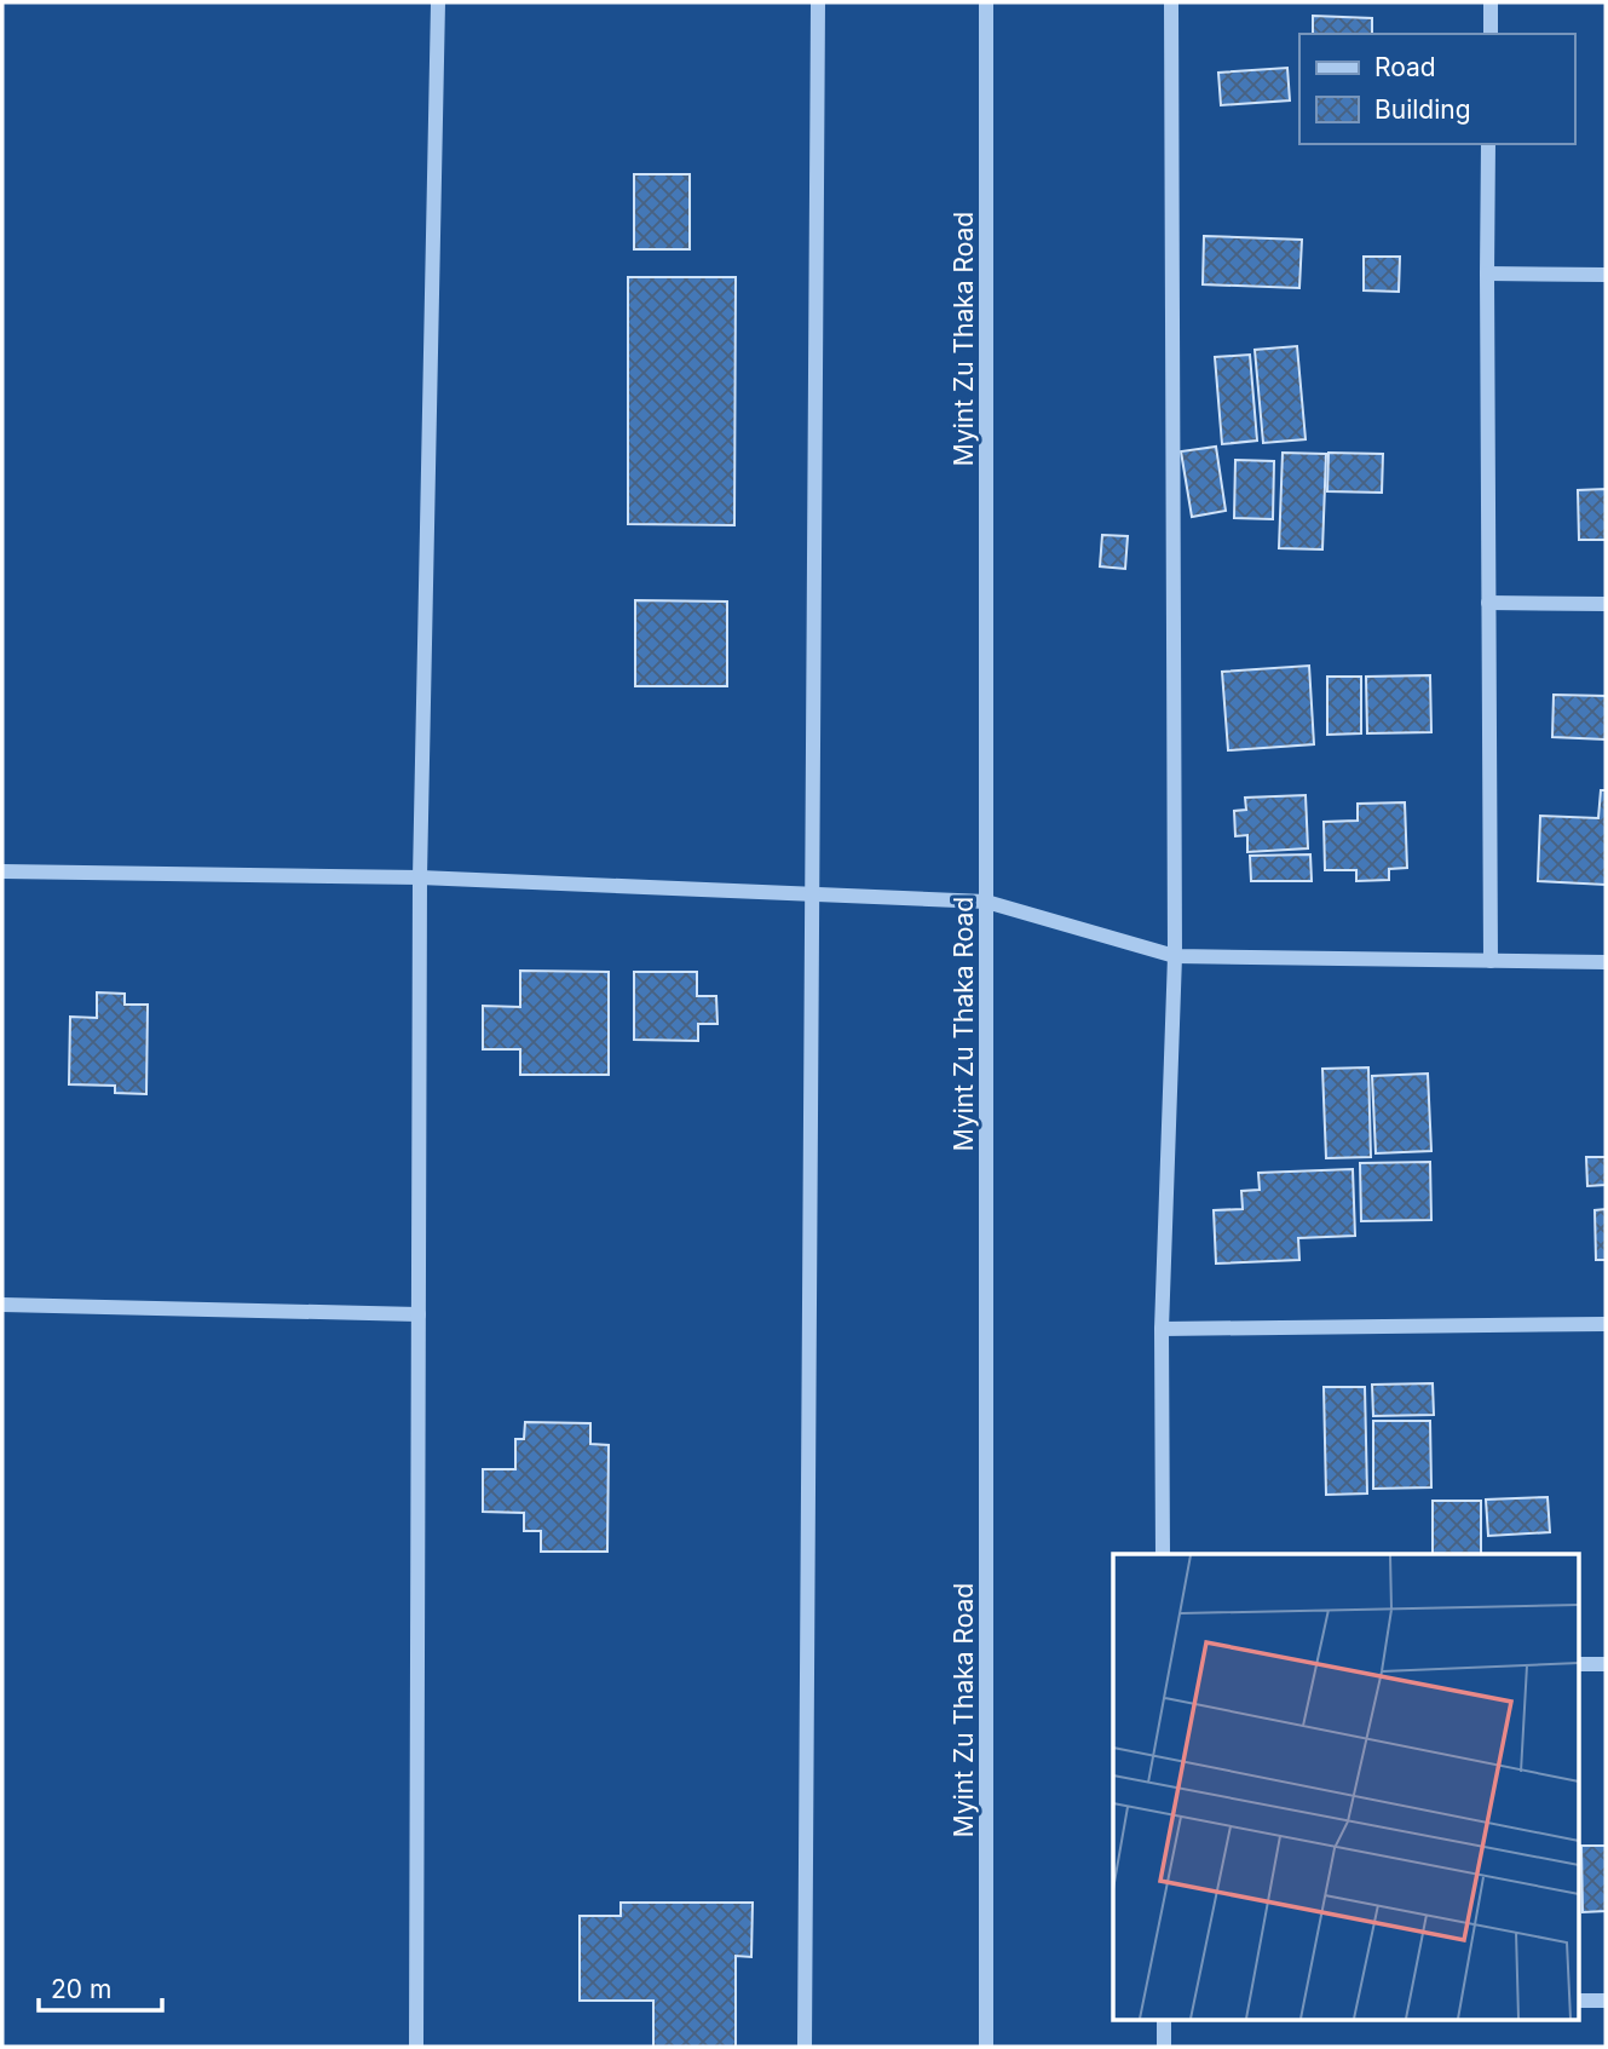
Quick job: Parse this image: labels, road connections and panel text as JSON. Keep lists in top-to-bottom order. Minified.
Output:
{"streets":{"street":["Myint Zu Thaka Road"]},"legend":["Road","Building"],"scale_bar":"20 m"}
